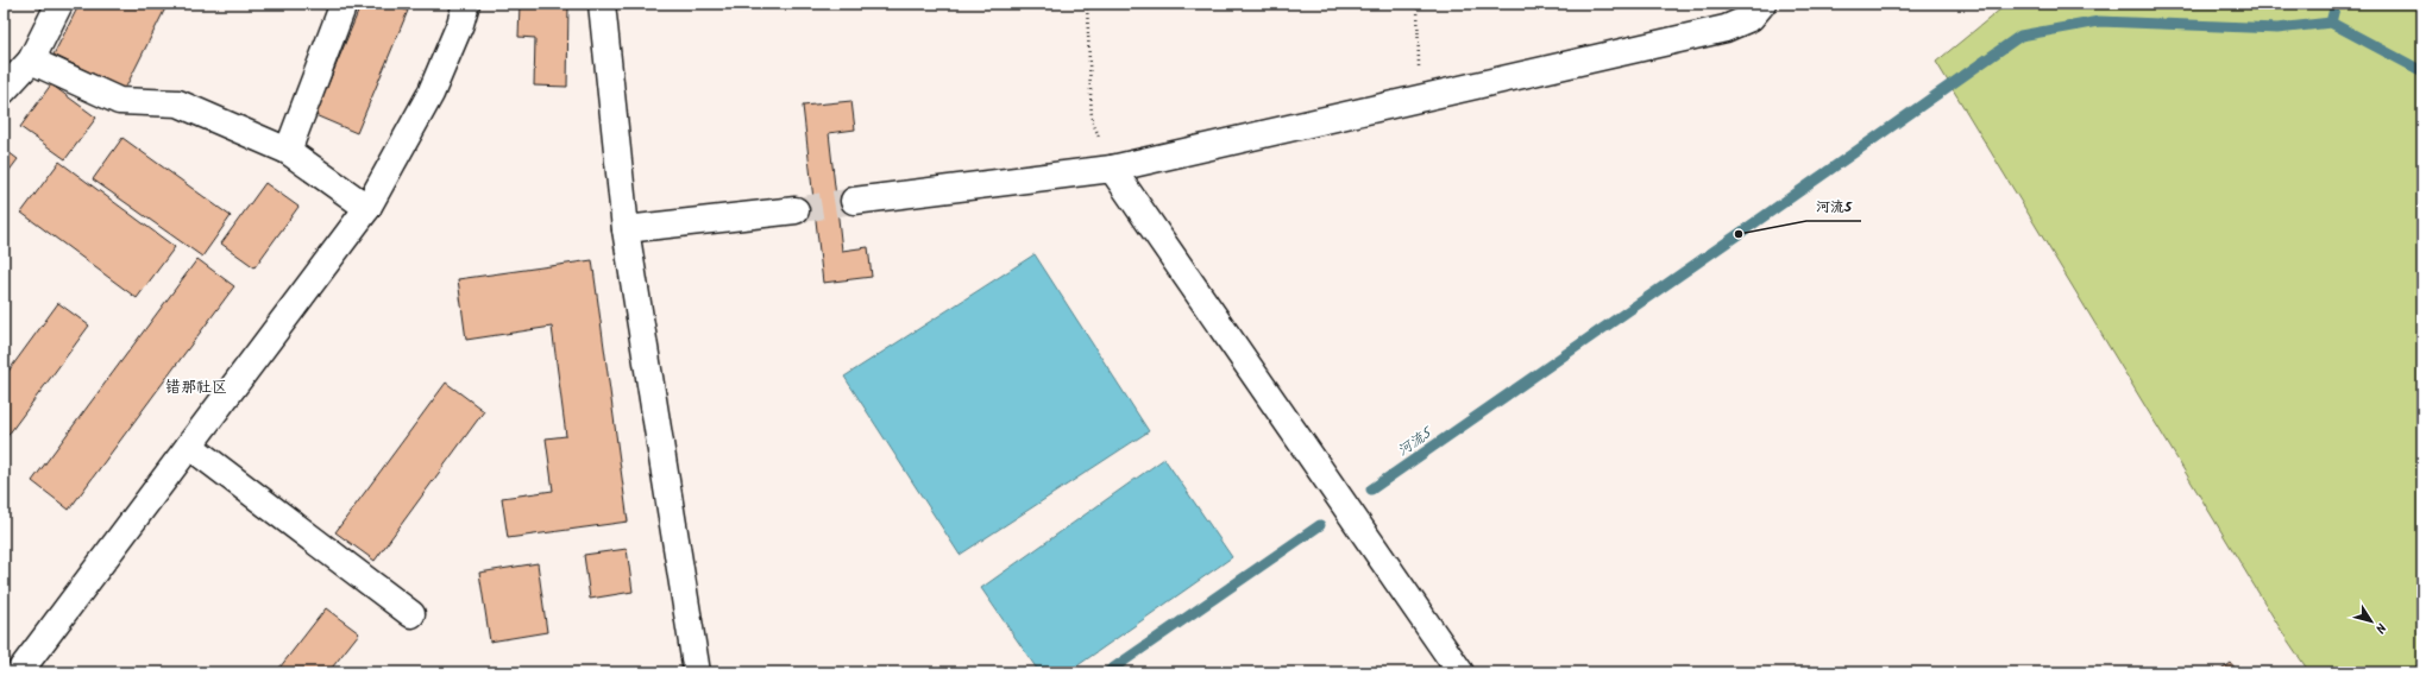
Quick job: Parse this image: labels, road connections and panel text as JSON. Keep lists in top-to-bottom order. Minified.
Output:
{"districts":["错那社区"],"water":["河流5"],"places":["河流5"],"north":"bottom right"}
